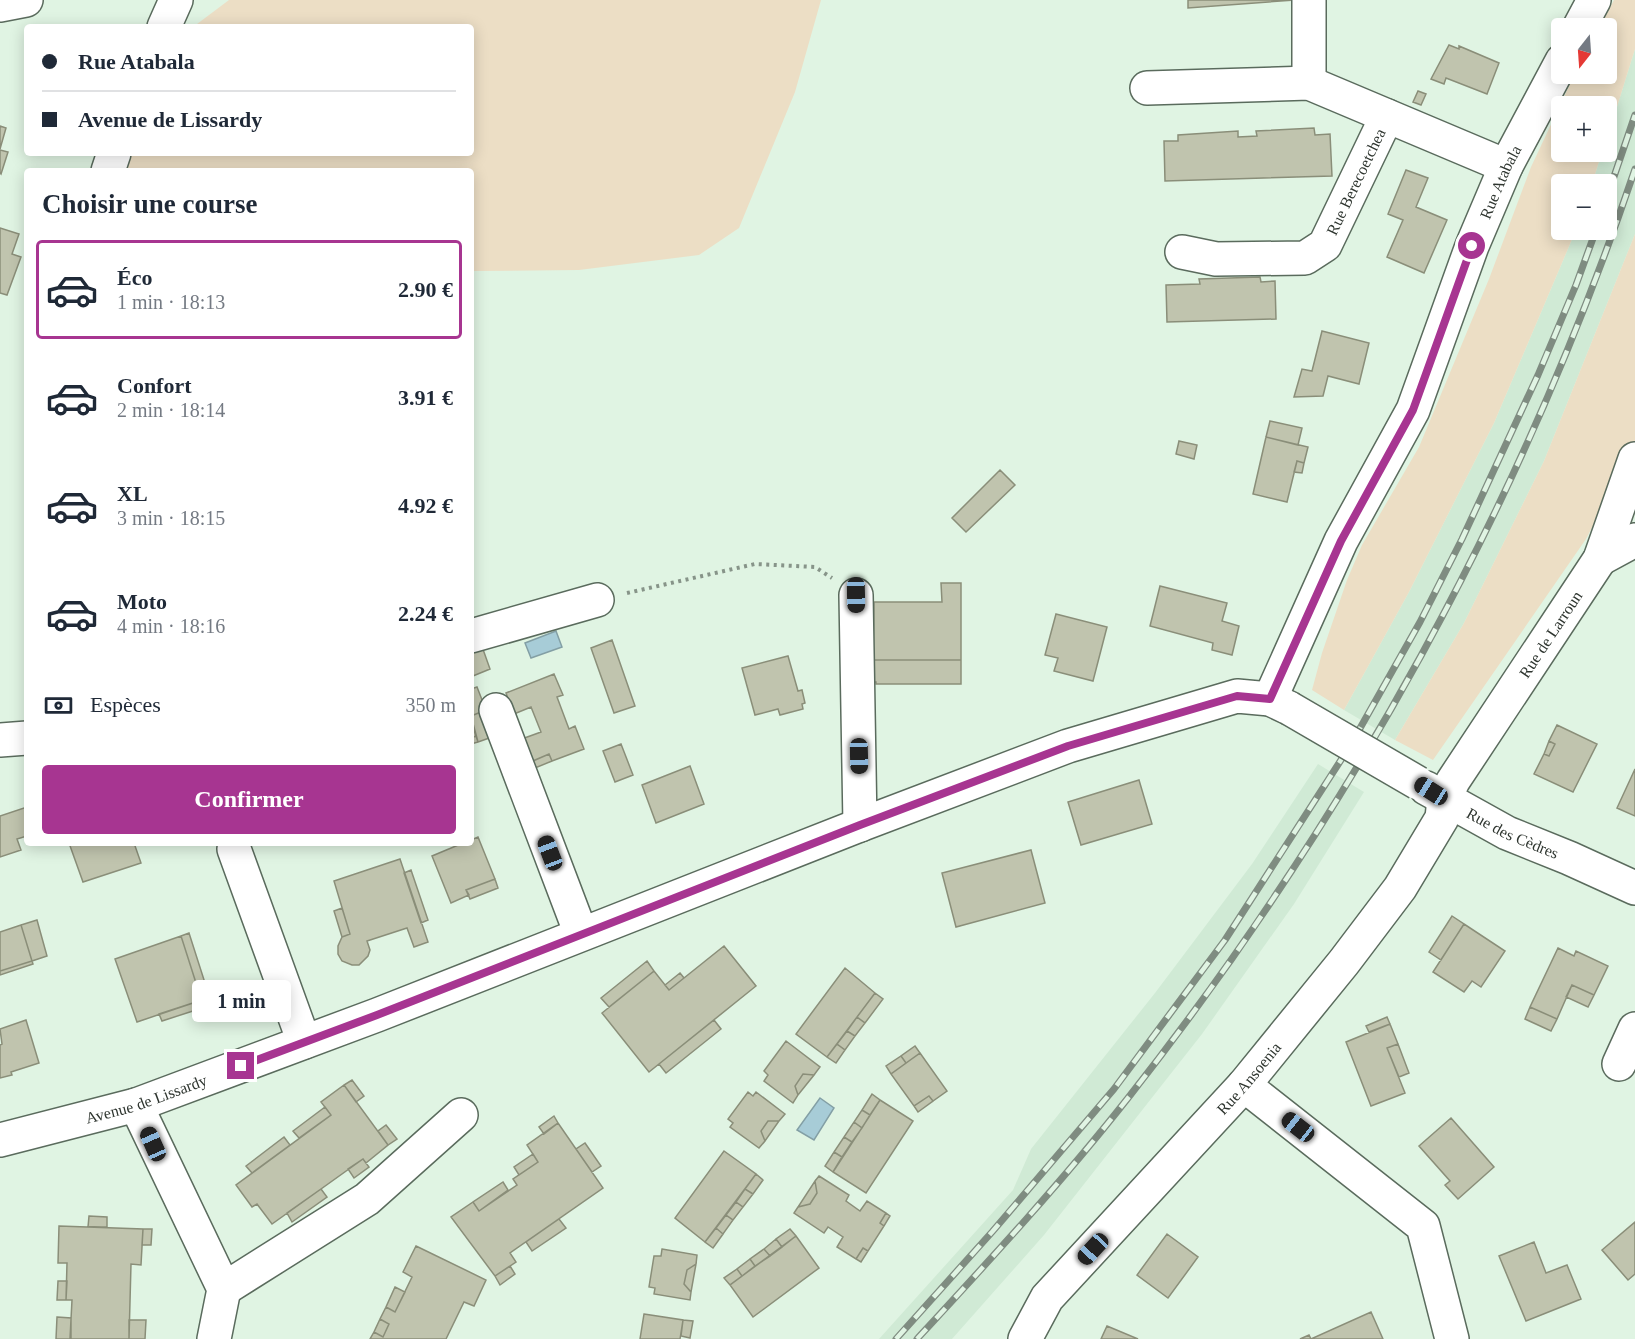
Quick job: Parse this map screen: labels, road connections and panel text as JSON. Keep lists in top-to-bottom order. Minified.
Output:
{"streets":{"street":["Rue Berecoetchea","Rue Atabala","Rue de Larroun","Rue des Cèdres","Rue Ansoenia","Avenue de Lissardy"]},"crossings":[["Rue Berecoetchea","Rue Atabala"],["Rue Atabala","Rue des Cèdres"],["Rue Atabala","Avenue de Lissardy"],["Rue de Larroun","Rue des Cèdres"],["Rue de Larroun","Rue Ansoenia"],["Rue des Cèdres","Rue Ansoenia"],["Rue des Cèdres","Avenue de Lissardy"]],"north":"bottom","page":{"map_buttons":["+","−"],"banner":["Rue Atabala","Avenue de Lissardy"],"heading":"Choisir une course","list":[{"name":"Éco","note":"1 min · 18:13","value":"2.90 €"},{"name":"Confort","note":"2 min · 18:14","value":"3.91 €"},{"name":"XL","note":"3 min · 18:15","value":"4.92 €"},{"name":"Moto","note":"4 min · 18:16","value":"2.24 €"}],"pay":["Espèces","350 m"],"buttons":"Confirmer","bubble":"1 min"}}
